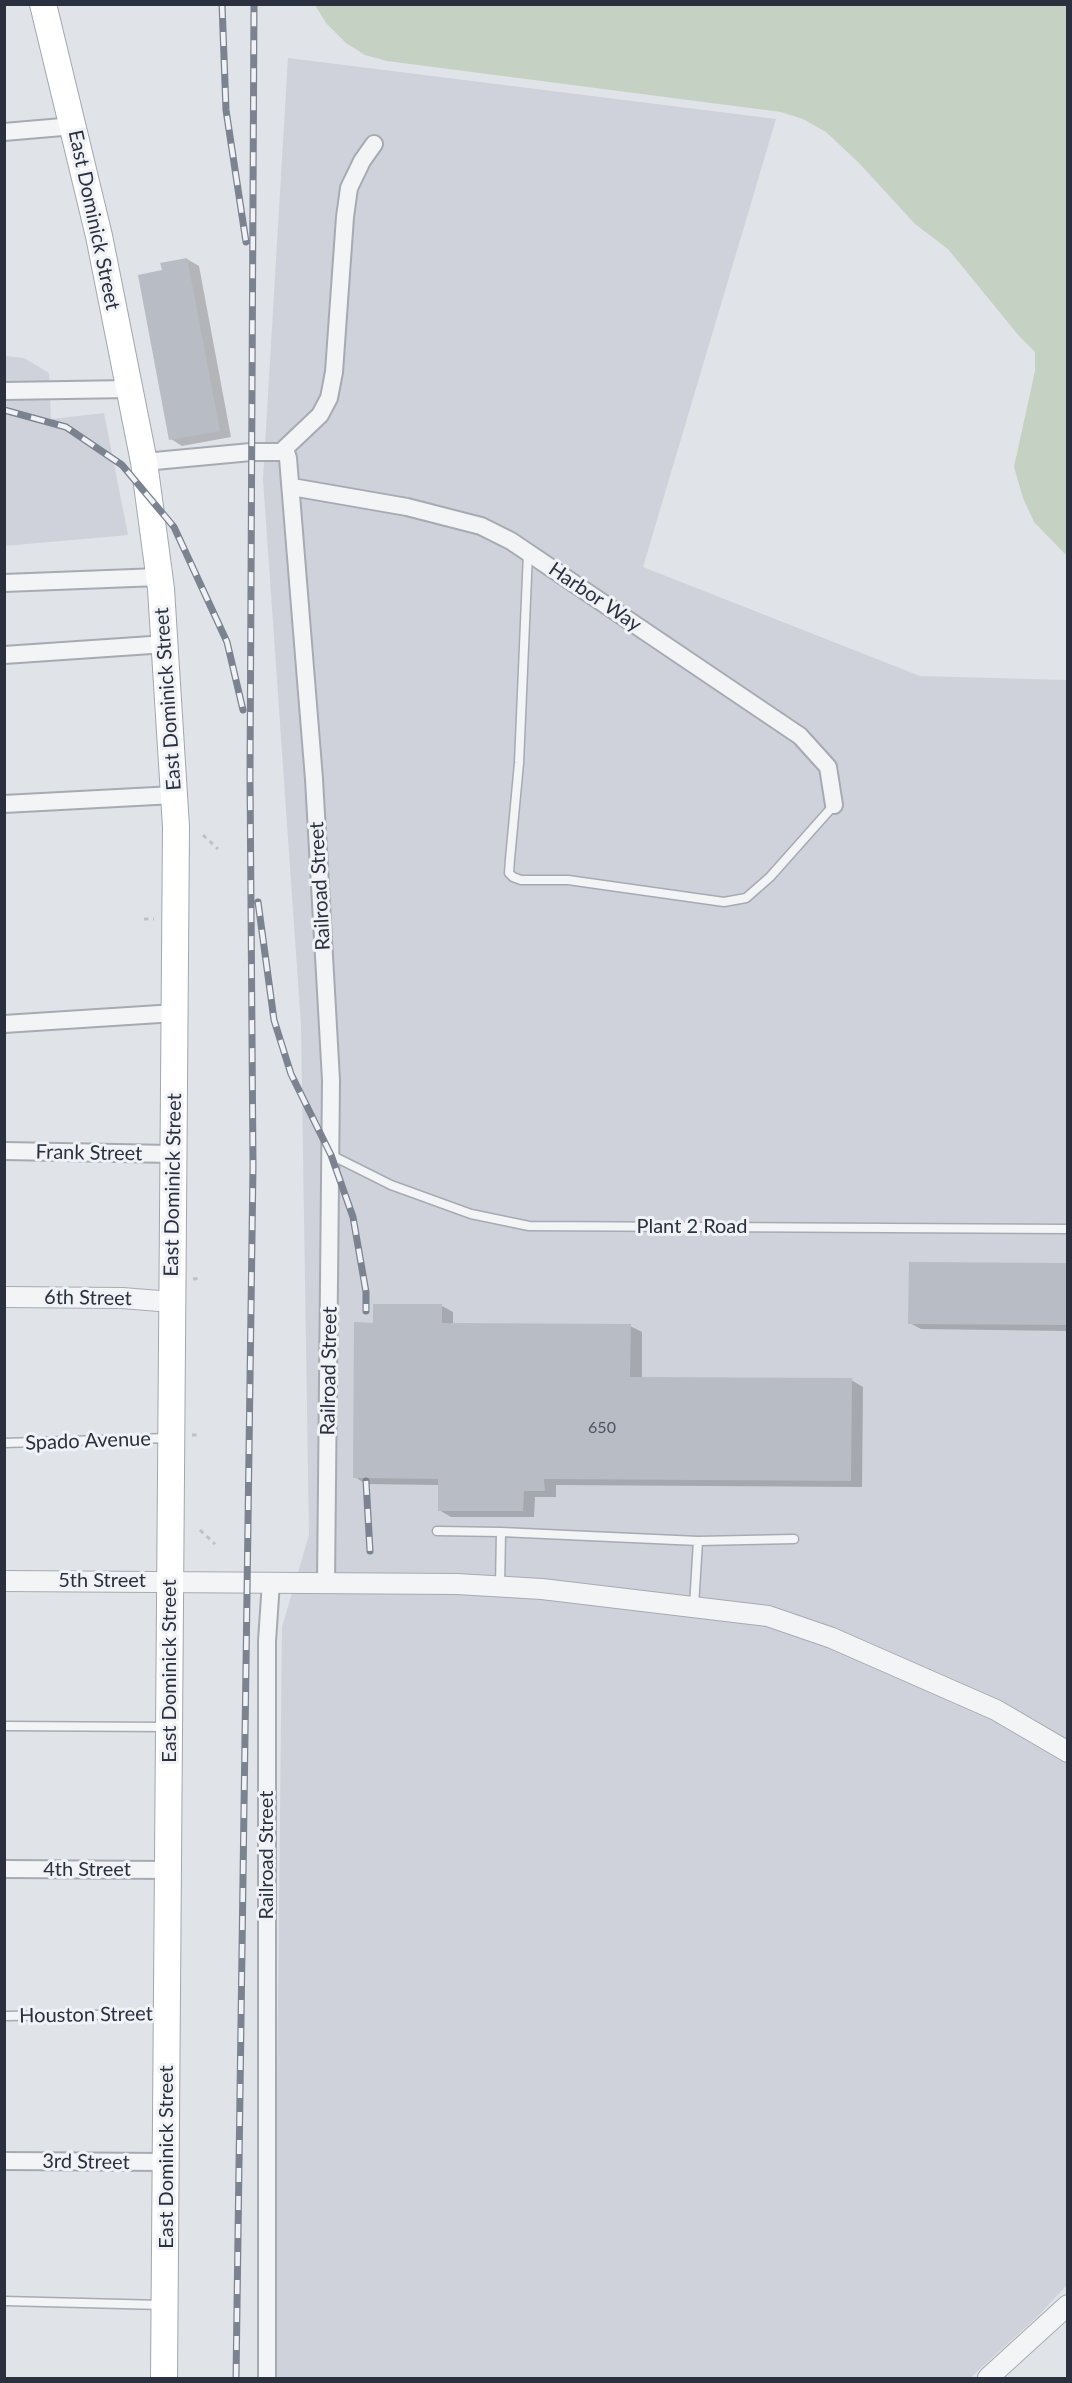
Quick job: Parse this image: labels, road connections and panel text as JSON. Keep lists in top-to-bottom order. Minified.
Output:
{"streets":{"main road":["East Dominick Street"],"street":["Harbor Way","Railroad Street","Frank Street","6th Street","5th Street","4th Street","3rd Street"],"lane":["Plant 2 Road","Spado Avenue","Houston Street"]},"crossings":[["East Dominick Street","Frank Street"],["East Dominick Street","6th Street"],["East Dominick Street","Spado Avenue"],["East Dominick Street","5th Street"],["East Dominick Street","4th Street"],["East Dominick Street","Houston Street"],["East Dominick Street","3rd Street"],["Harbor Way","Railroad Street"],["Railroad Street","Plant 2 Road"],["Railroad Street","5th Street"]],"house_numbers":["650"]}
